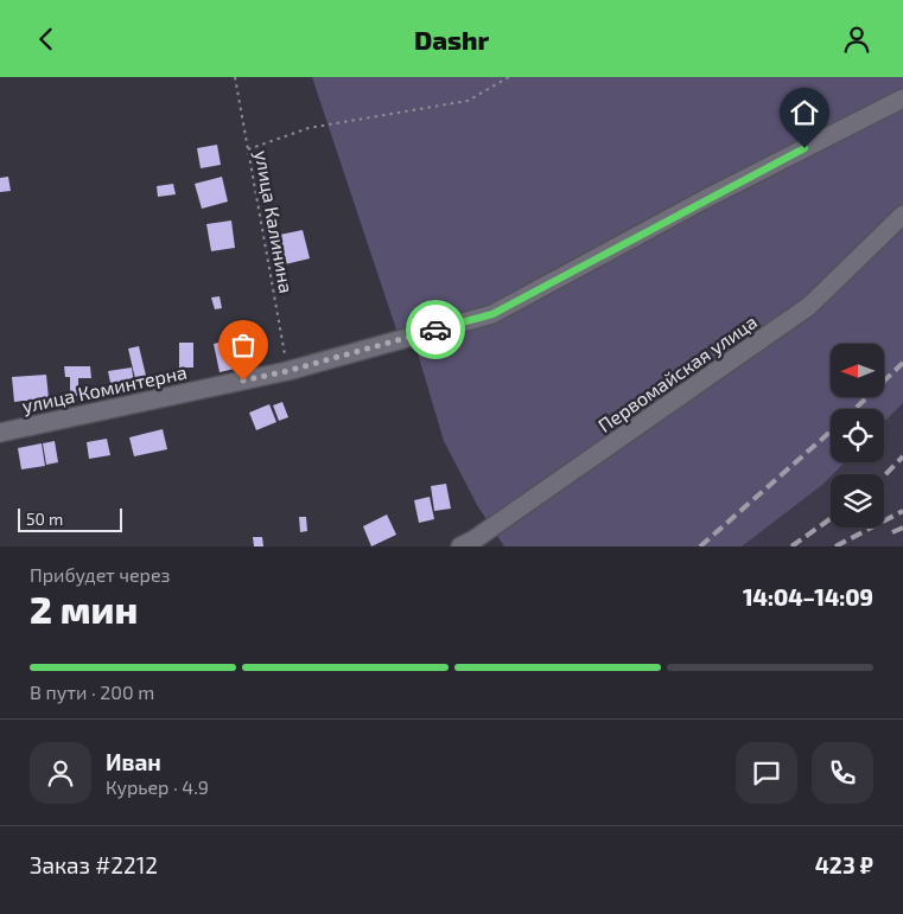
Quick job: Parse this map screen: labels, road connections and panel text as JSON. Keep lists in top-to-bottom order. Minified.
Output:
{"streets":{"street":["Первомайская улица","улица Коминтерна"],"path":["улица Калинина"]},"crossings":[["улица Калинина","улица Коминтерна"]],"scale_bar":"50 m","north":"left","page":{"header":"Dashr","scale":"50 m","heading":["2 мин","Прибудет через","14:04–14:09"],"panel":["Иван","Курьер · 4.9","Заказ #2212","423 ₽"],"bar":"В пути · 200 m"}}
